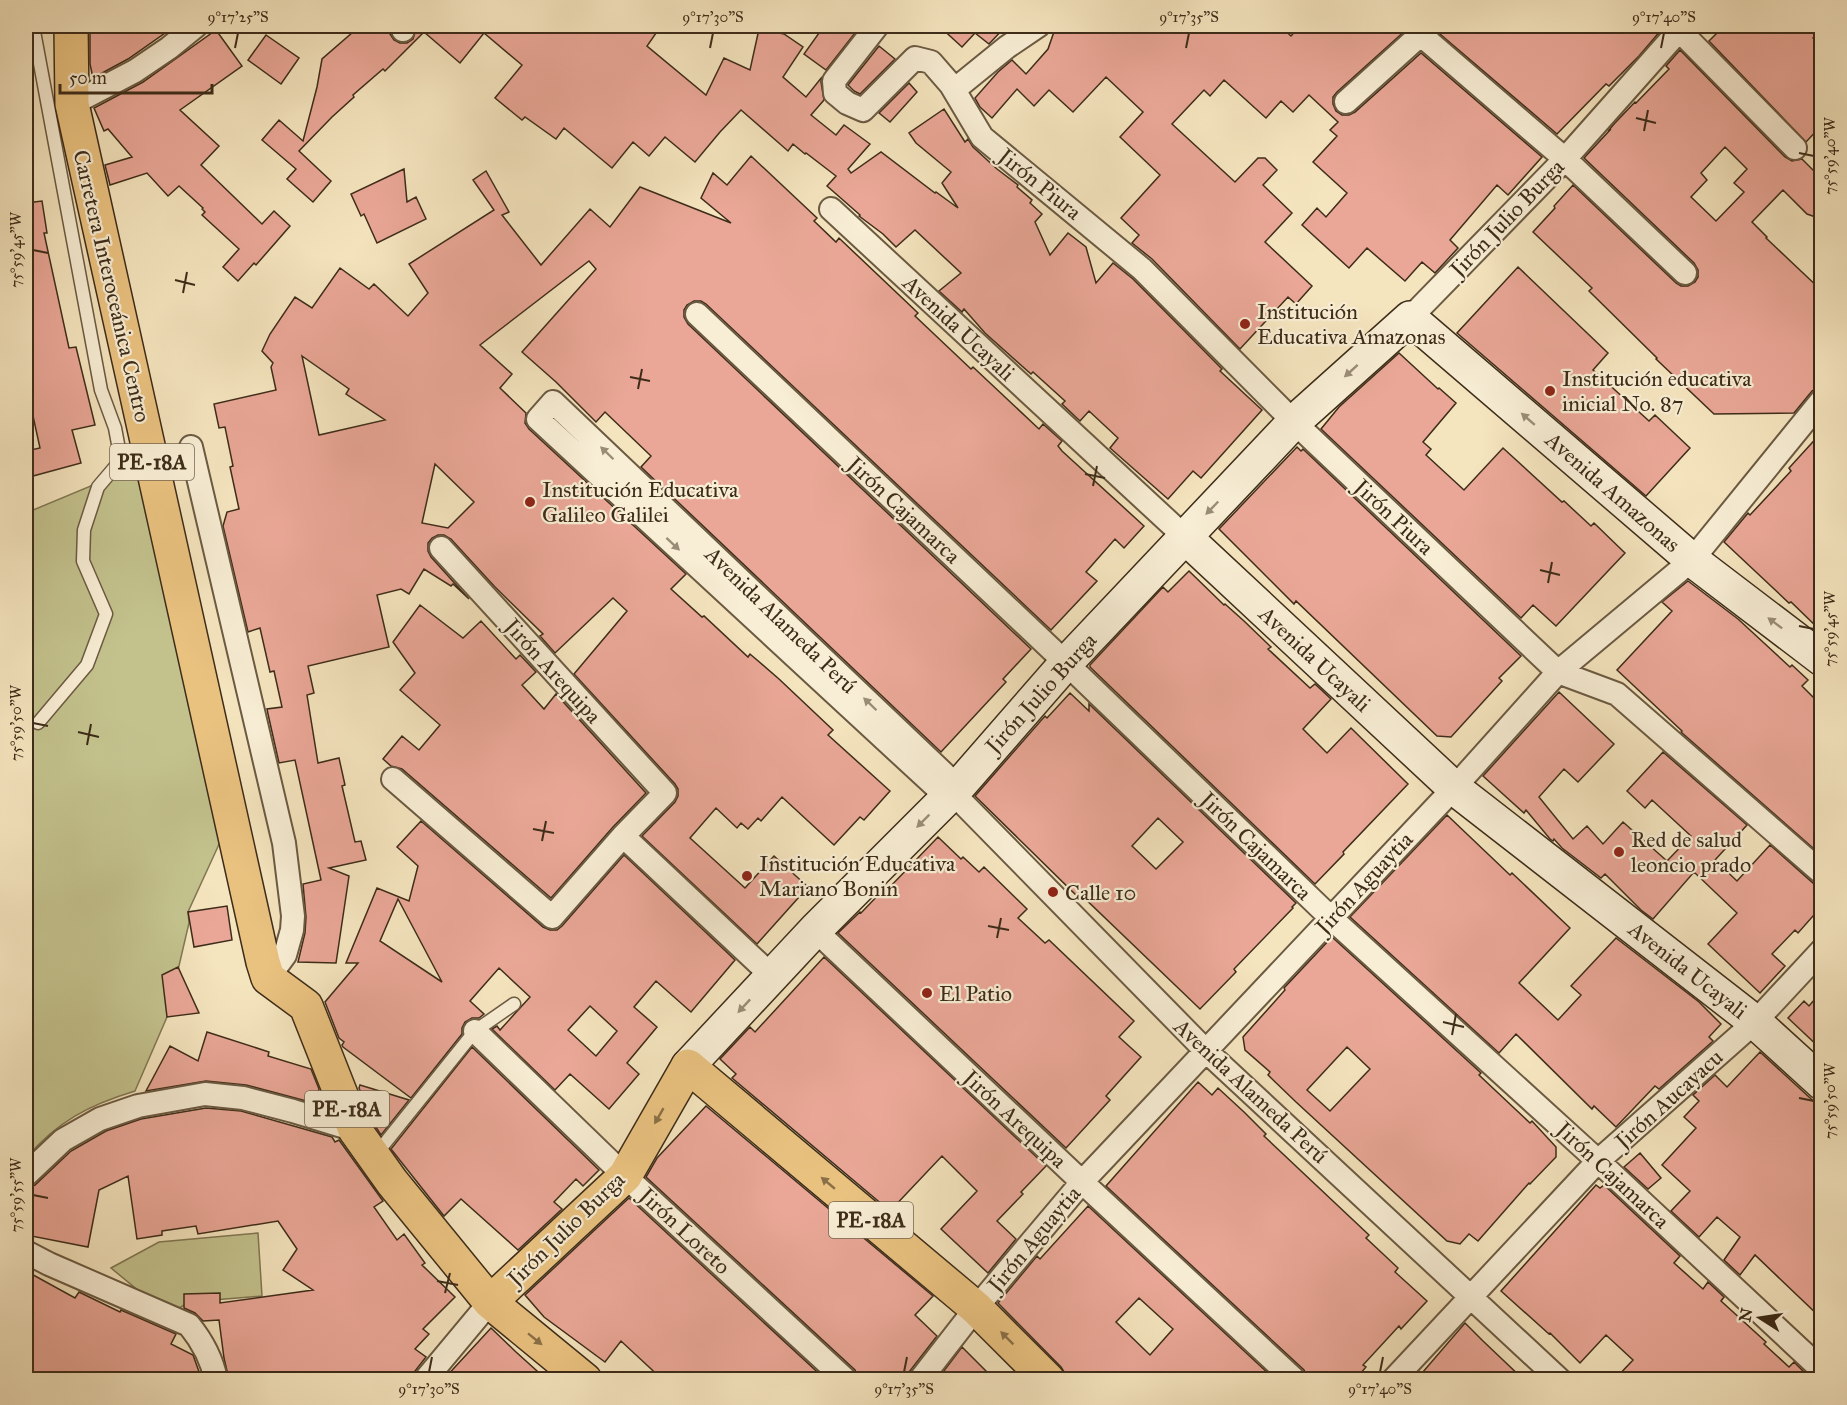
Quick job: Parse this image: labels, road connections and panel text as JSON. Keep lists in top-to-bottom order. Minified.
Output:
{"streets":{"highway":["Jirón Julio Burga","Carretera Interoceánica Centro","PE-18A"],"street":["Jirón Piura","Avenida Ucayali","Avenida Amazonas","Jirón Cajamarca","Avenida Alameda Perú","Jirón Arequipa","Jirón Aguaytia","Jirón Aucayacu","Jirón Loreto"]},"crossings":[["Jirón Piura","Jirón Julio Burga"],["Jirón Piura","Jirón Aguaytia"],["Jirón Julio Burga","Avenida Ucayali"],["Jirón Julio Burga","PE-18A"],["Jirón Julio Burga","Avenida Amazonas"],["Jirón Julio Burga","Jirón Cajamarca"],["Jirón Julio Burga","Avenida Alameda Perú"],["Jirón Julio Burga","Jirón Arequipa"],["Jirón Julio Burga","Jirón Loreto"],["Carretera Interoceánica Centro","PE-18A"],["Avenida Ucayali","Jirón Aguaytia"],["Avenida Ucayali","Jirón Aucayacu"],["PE-18A","Jirón Aguaytia"],["Avenida Amazonas","Jirón Aguaytia"],["Jirón Cajamarca","Jirón Aguaytia"],["Jirón Cajamarca","Jirón Aucayacu"],["Avenida Alameda Perú","Jirón Aguaytia"],["Avenida Alameda Perú","Jirón Aucayacu"],["Jirón Arequipa","Jirón Aguaytia"]],"one_way":["Jirón Julio Burga"],"places":["Institución Educativa Amazonas","Institución educativa inicial No. 87","Institución Educativa Galileo Galilei","Red de salud leoncio prado","Institución Educativa Mariano Bonin","Calle 10","El Patio"],"scale_bar":"50 m","north":"left","coordinates":["9°17'25\"S","9°17'30\"S","9°17'35\"S","9°17'40\"S","75°59'40\"W","75°59'45\"W","75°59'50\"W","75°59'55\"W"]}
